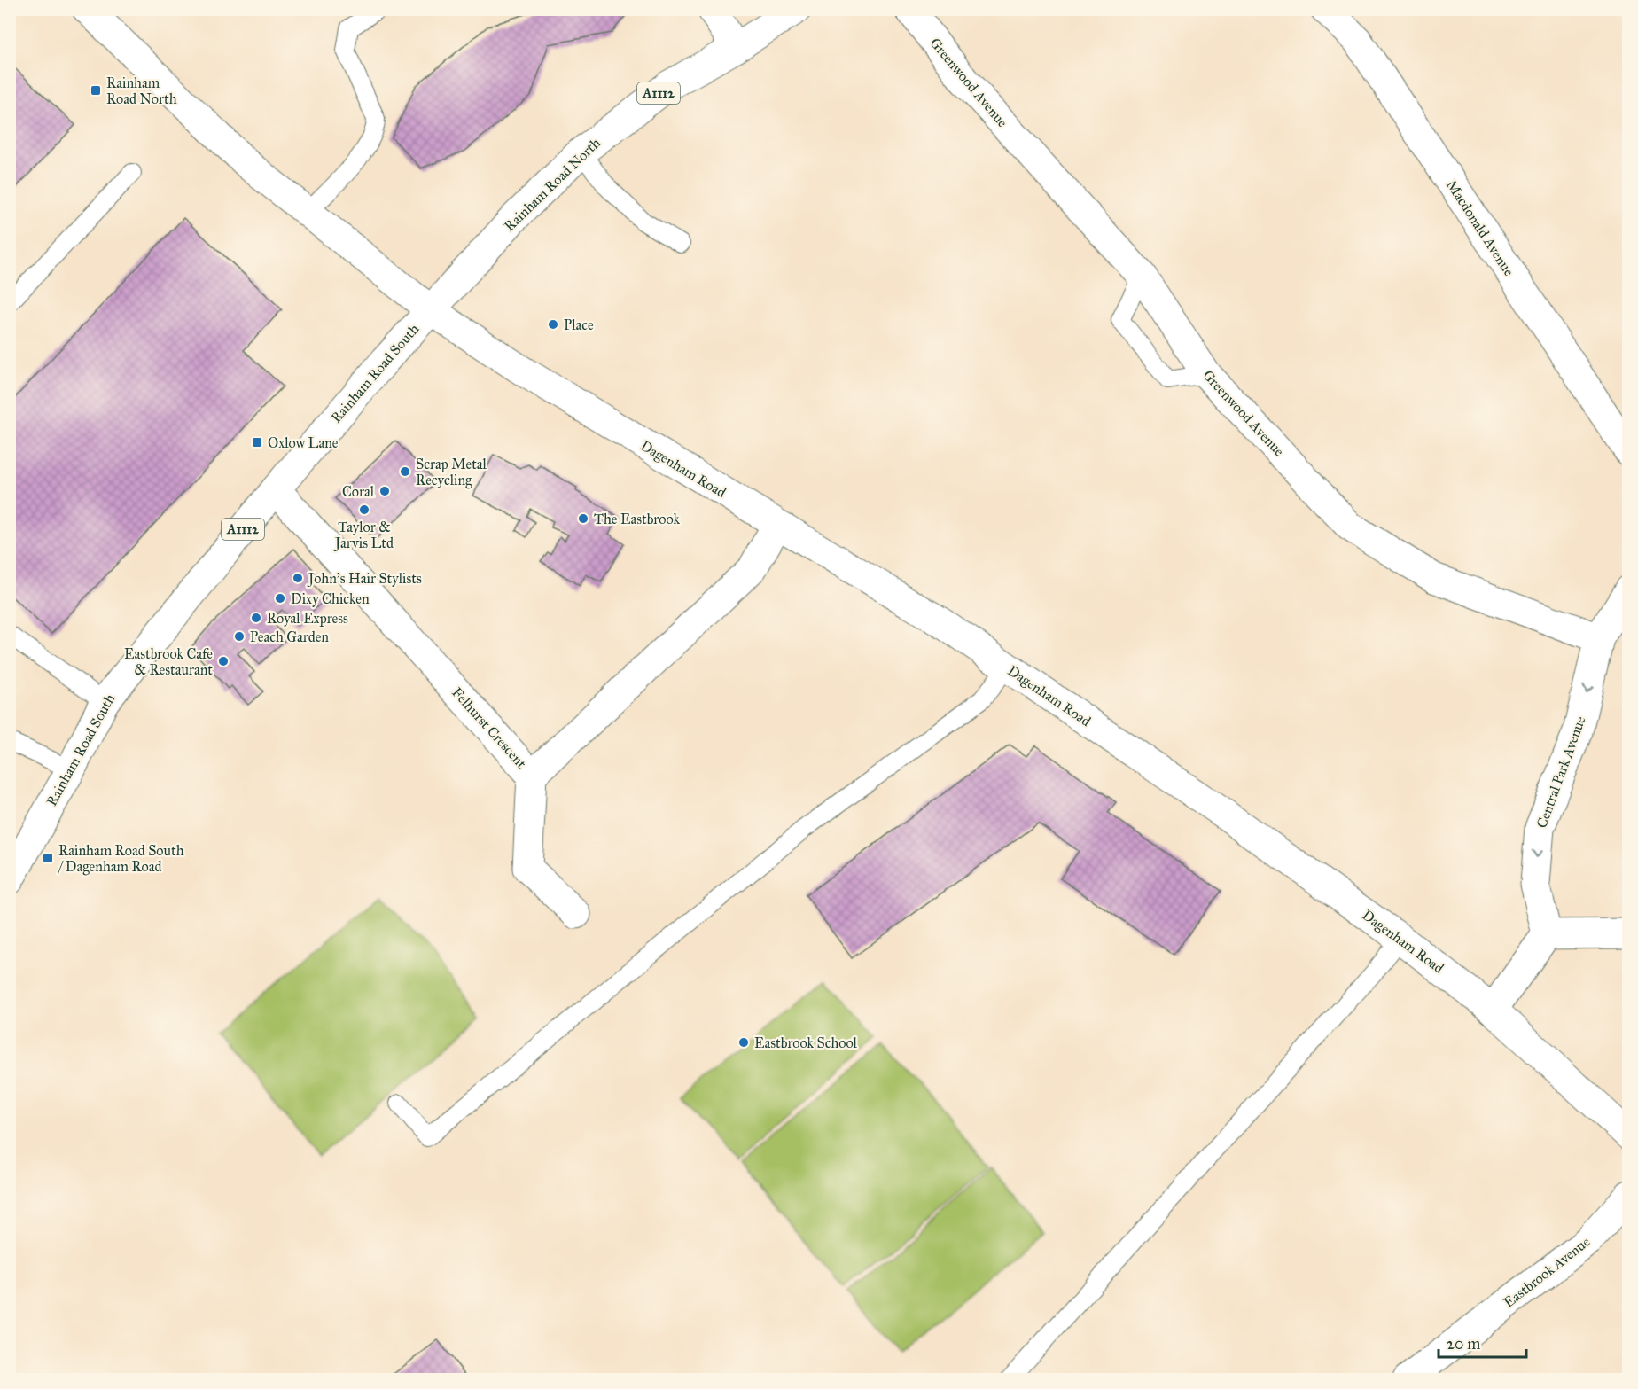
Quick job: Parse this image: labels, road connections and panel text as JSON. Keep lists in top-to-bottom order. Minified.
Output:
{"streets":{"street":["Greenwood Avenue","A1112","Rainham Road North","Macdonald Avenue","Rainham Road South","Dagenham Road","Felhurst Crescent","Central Park Avenue","Eastbrook Avenue"]},"crossings":[["Greenwood Avenue","Central Park Avenue"],["Rainham Road North","Rainham Road South"],["Rainham Road North","Dagenham Road"],["Rainham Road South","Dagenham Road"],["Rainham Road South","Felhurst Crescent"],["Dagenham Road","Felhurst Crescent"]],"one_way":["Central Park Avenue"],"places":{"transit":["Rainham Road North","Oxlow Lane","Rainham Road South / Dagenham Road"],"other":["Place","Scrap Metal Recycling","Coral","Taylor & Jarvis Ltd","The Eastbrook","John's Hair Stylists","Dixy Chicken","Royal Express","Peach Garden","Eastbrook Cafe & Restaurant","Eastbrook School"]},"scale_bar":"20 m"}
